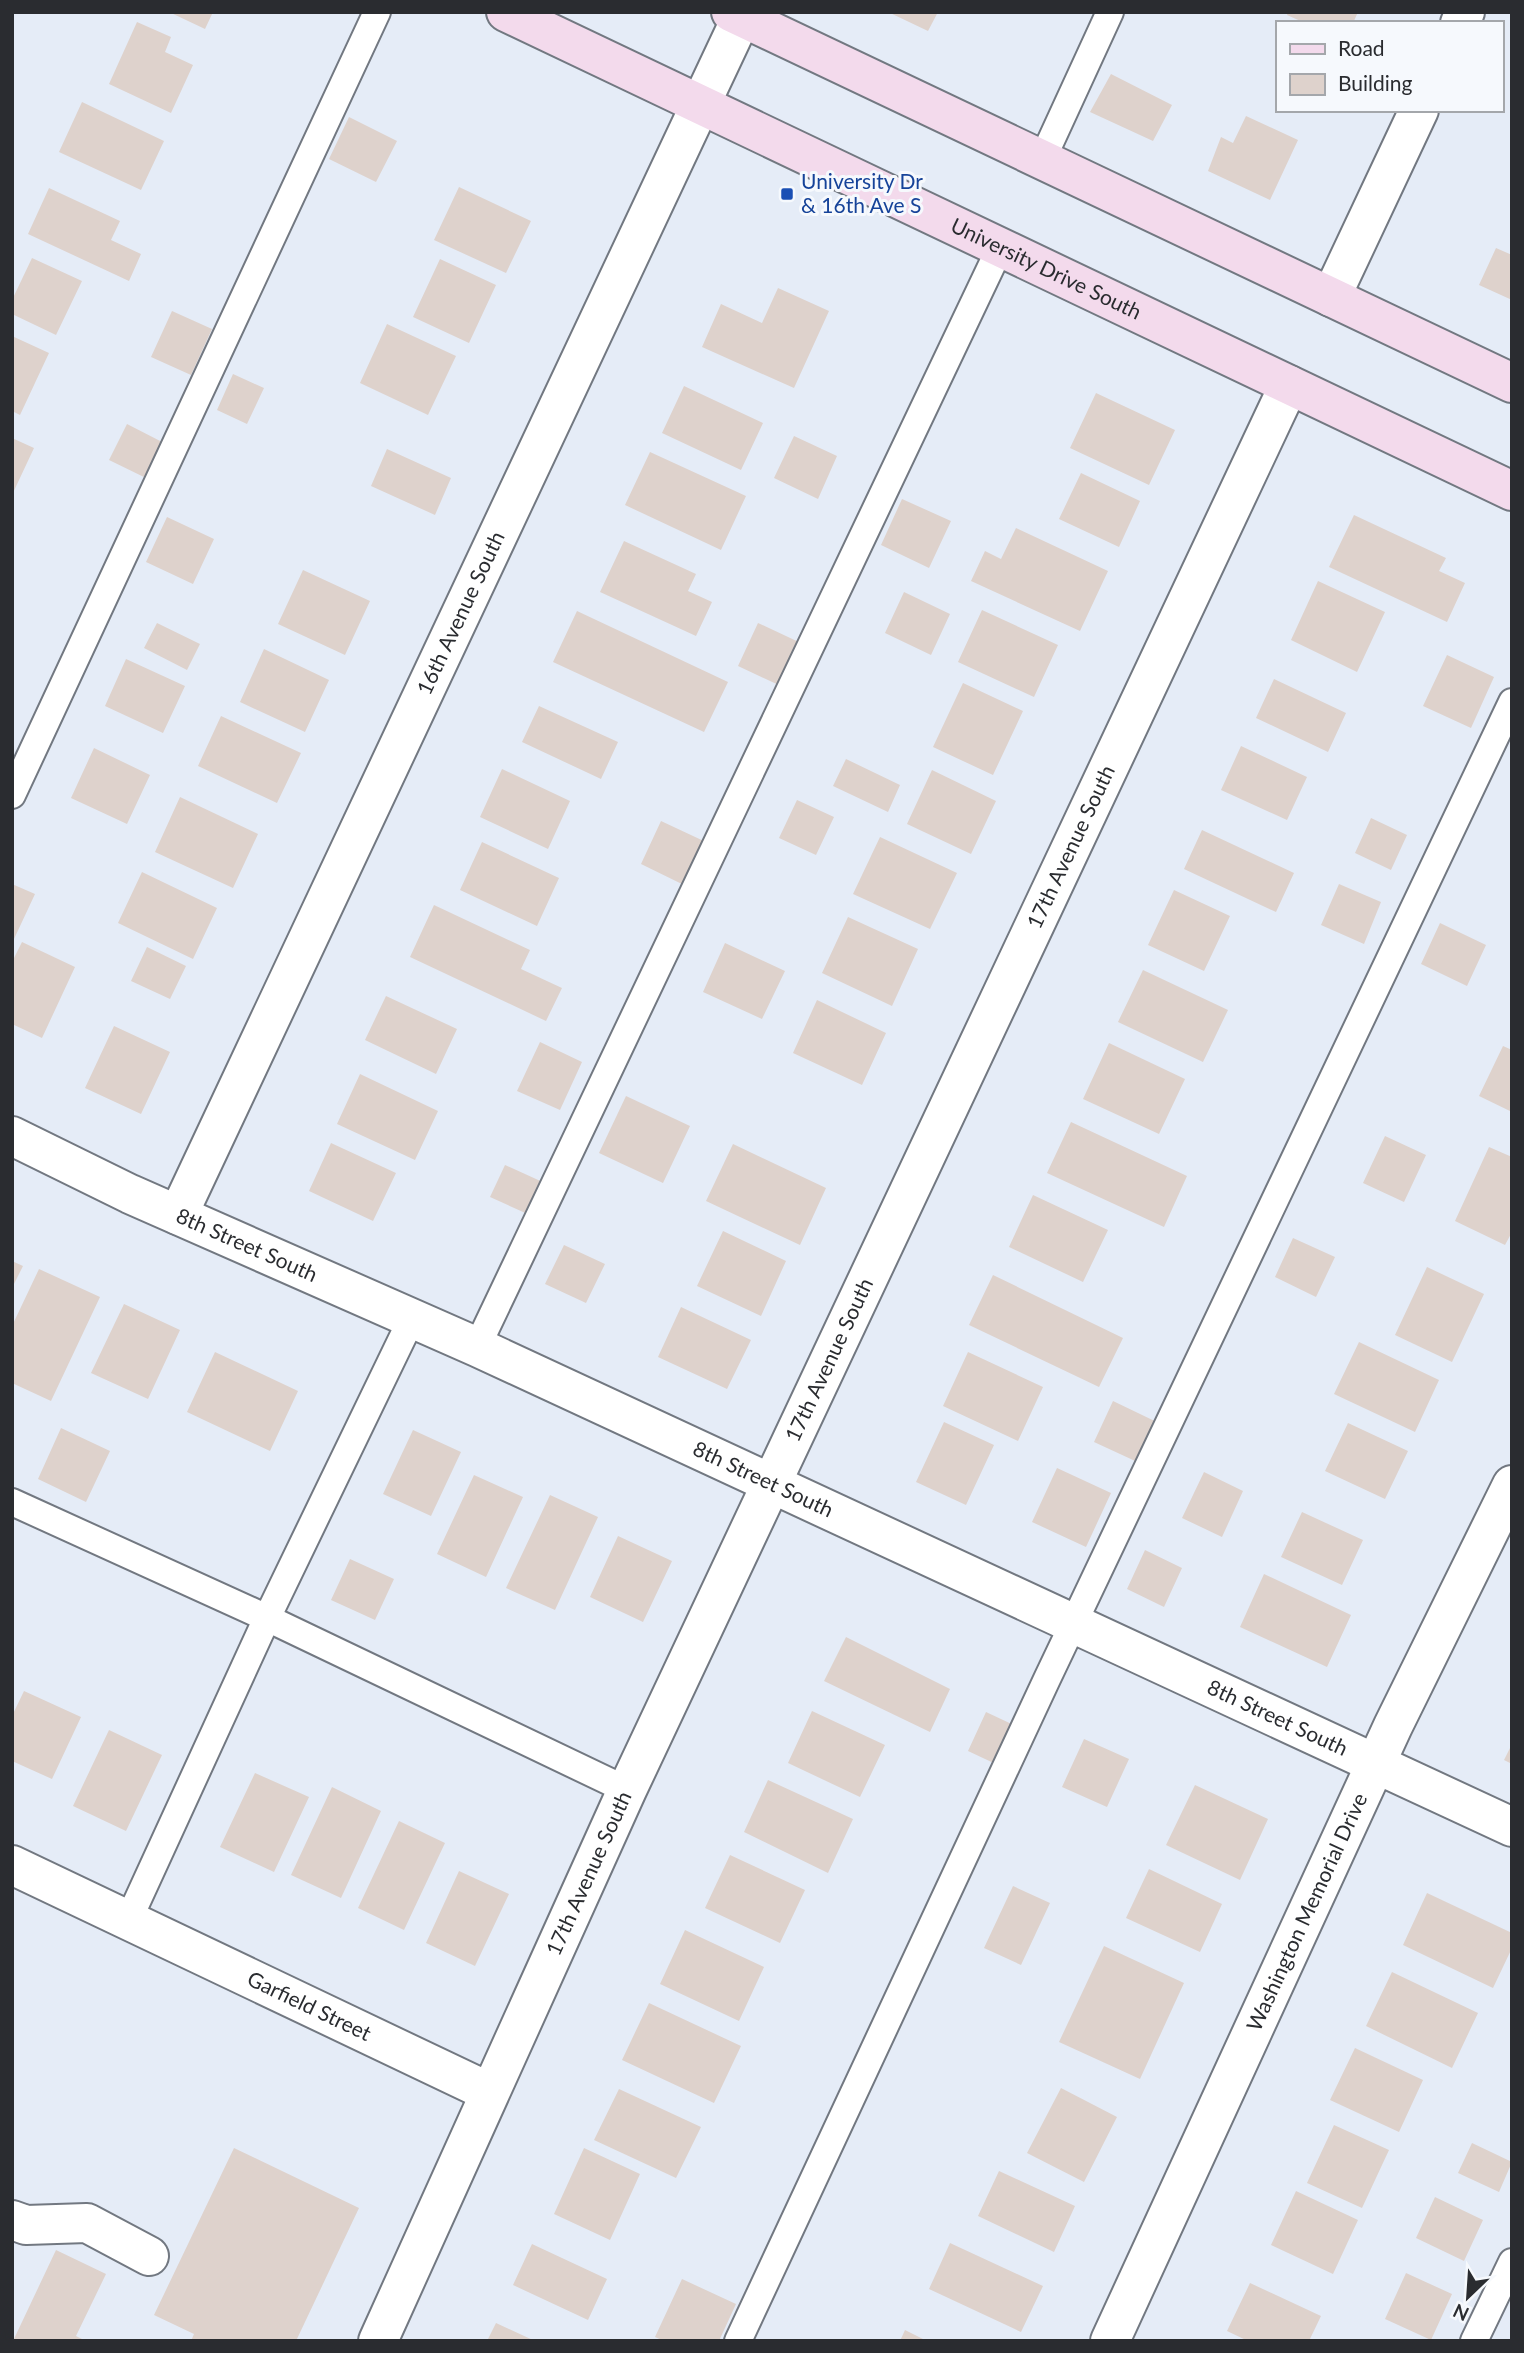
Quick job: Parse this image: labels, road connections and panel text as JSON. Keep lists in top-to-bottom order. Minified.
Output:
{"streets":{"main road":["University Drive South"],"street":["16th Avenue South","17th Avenue South","8th Street South","Washington Memorial Drive","Garfield Street"]},"crossings":[["University Drive South","16th Avenue South"],["University Drive South","17th Avenue South"],["16th Avenue South","8th Street South"],["17th Avenue South","8th Street South"],["17th Avenue South","Garfield Street"],["8th Street South","Washington Memorial Drive"]],"places":{"transit":["University Dr & 16th Ave S"]},"legend":["Road","Building"],"north":"bottom left"}
